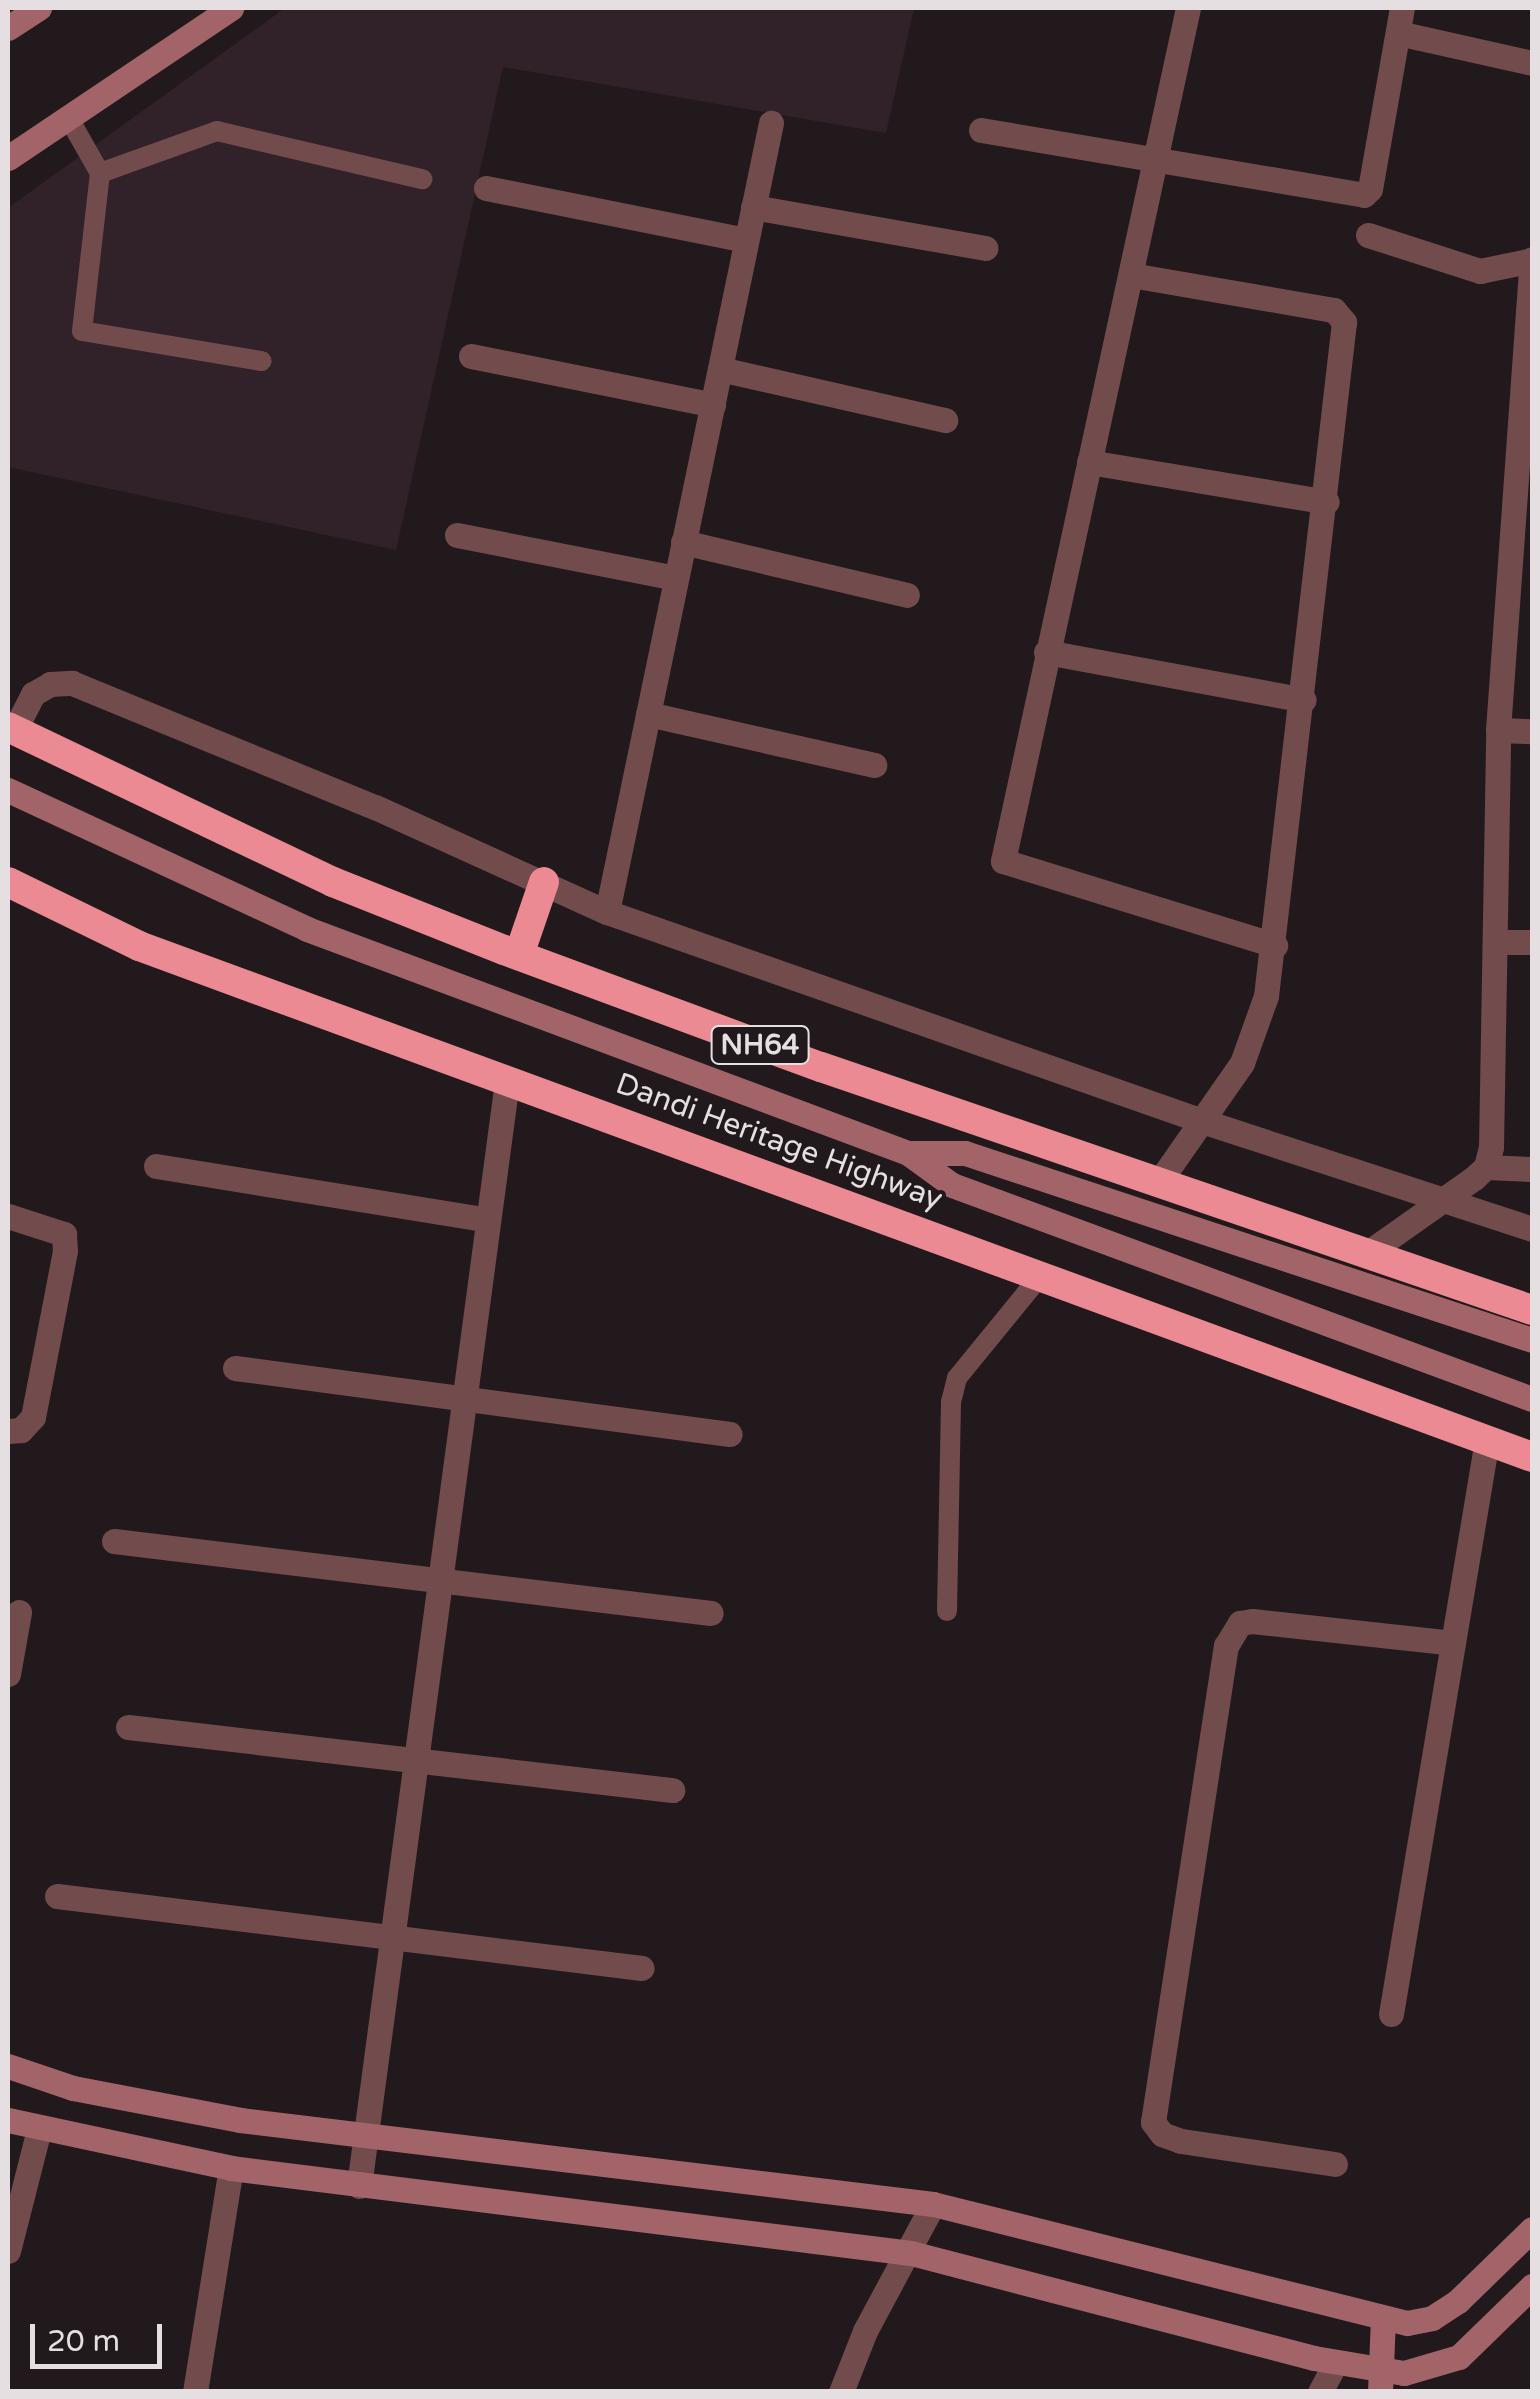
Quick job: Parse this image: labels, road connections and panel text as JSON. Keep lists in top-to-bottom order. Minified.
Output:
{"streets":{"highway":["NH64","Dandi Heritage Highway"]},"scale_bar":"20 m"}
